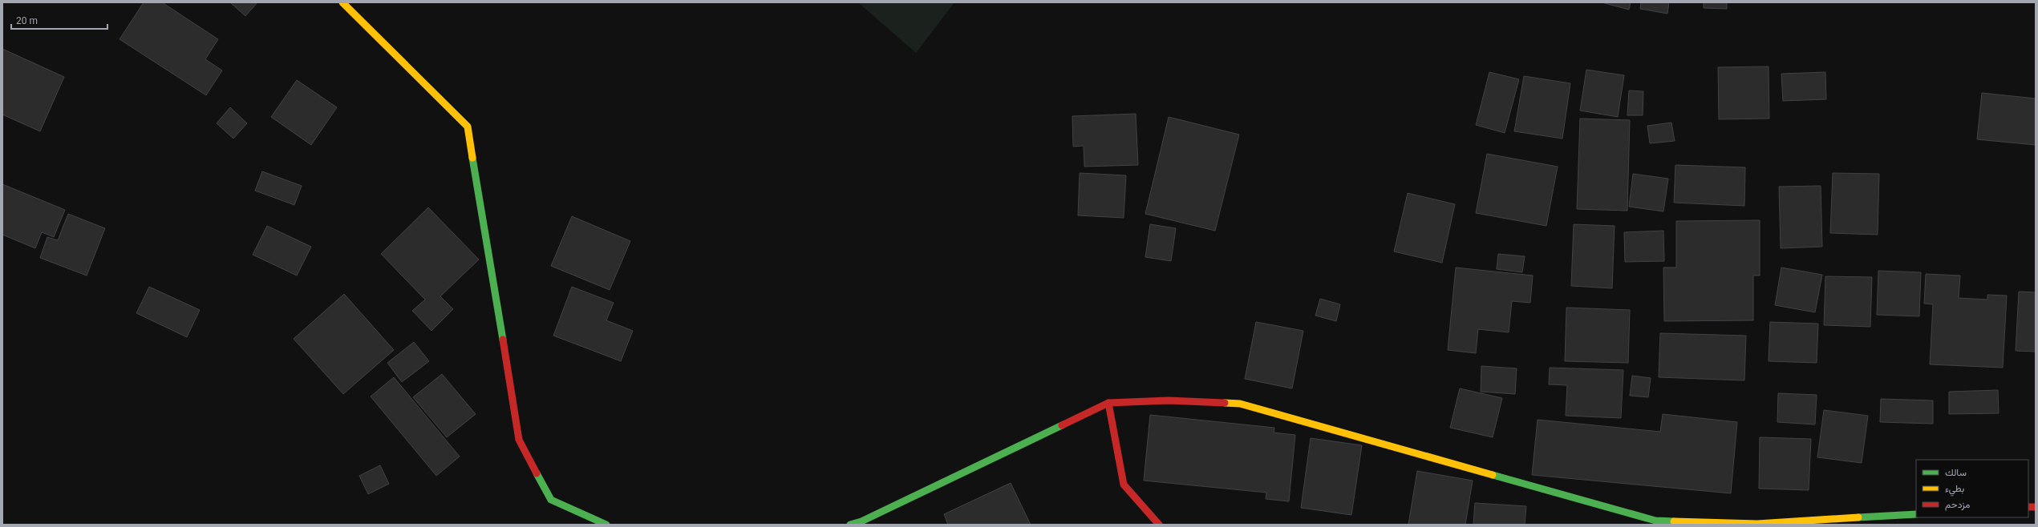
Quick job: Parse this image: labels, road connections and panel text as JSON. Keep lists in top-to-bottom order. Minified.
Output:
{"legend":["سالك","بطيء","مزدحم"],"scale_bar":"20 m"}
